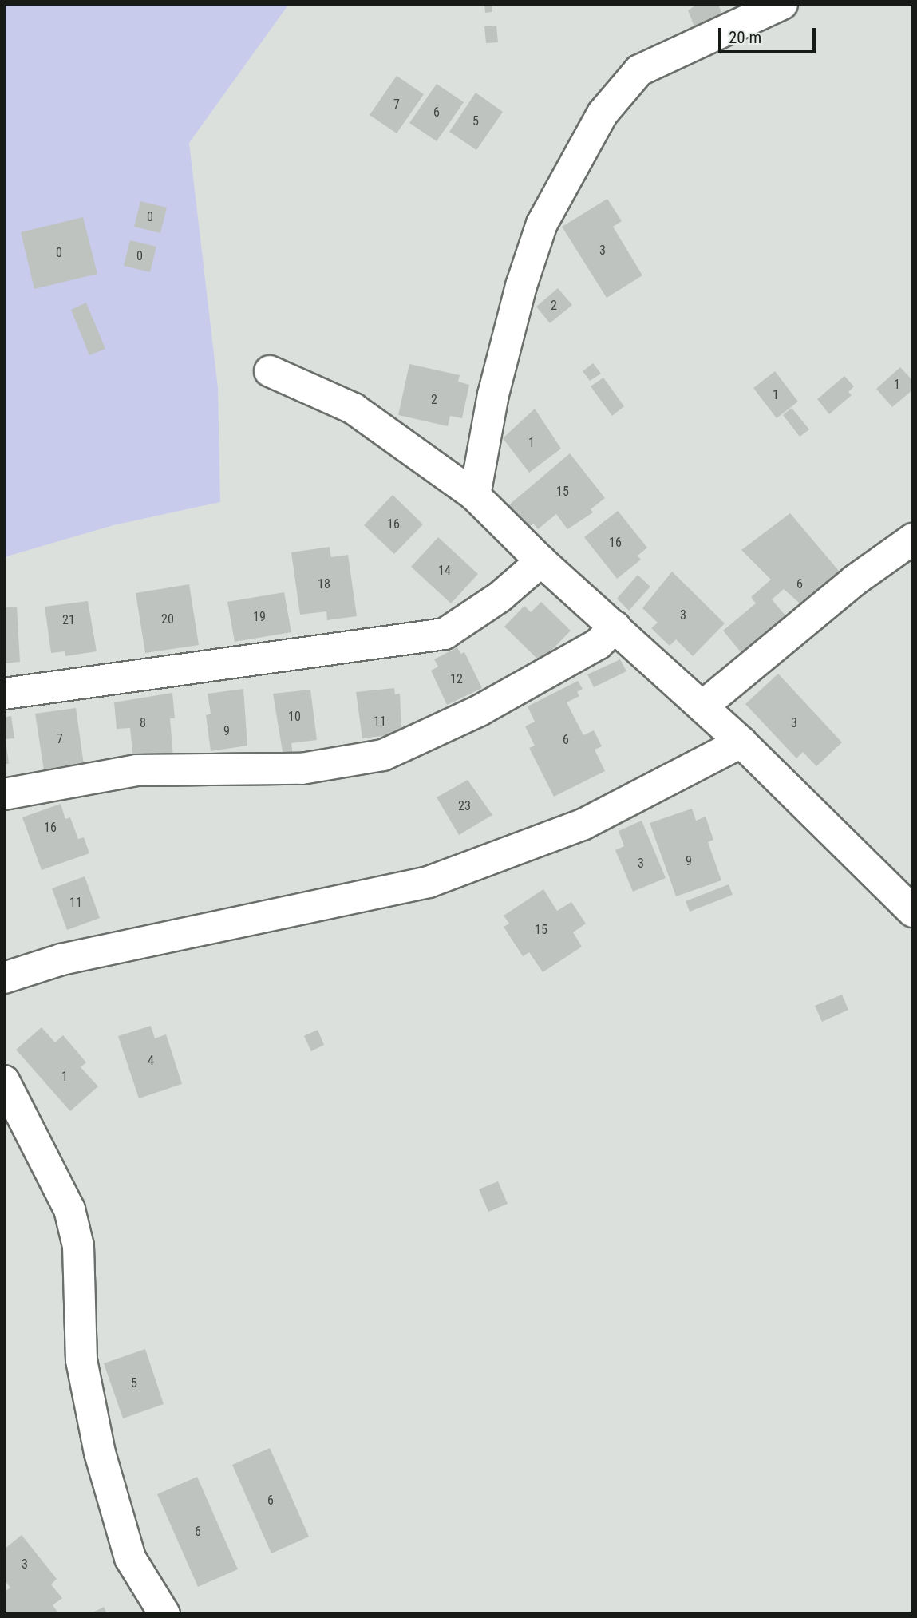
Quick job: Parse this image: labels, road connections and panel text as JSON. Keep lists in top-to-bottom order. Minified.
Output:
{"house_numbers":["7","6","5","0","3","0","0","2","1","1","2","1","15","16","16","14","18","6","3","19","20","21","12","10","11","8","3","9","7","6","23","16","9","3","11","15","4","1","5","6","6","3"],"scale_bar":"20 m"}
